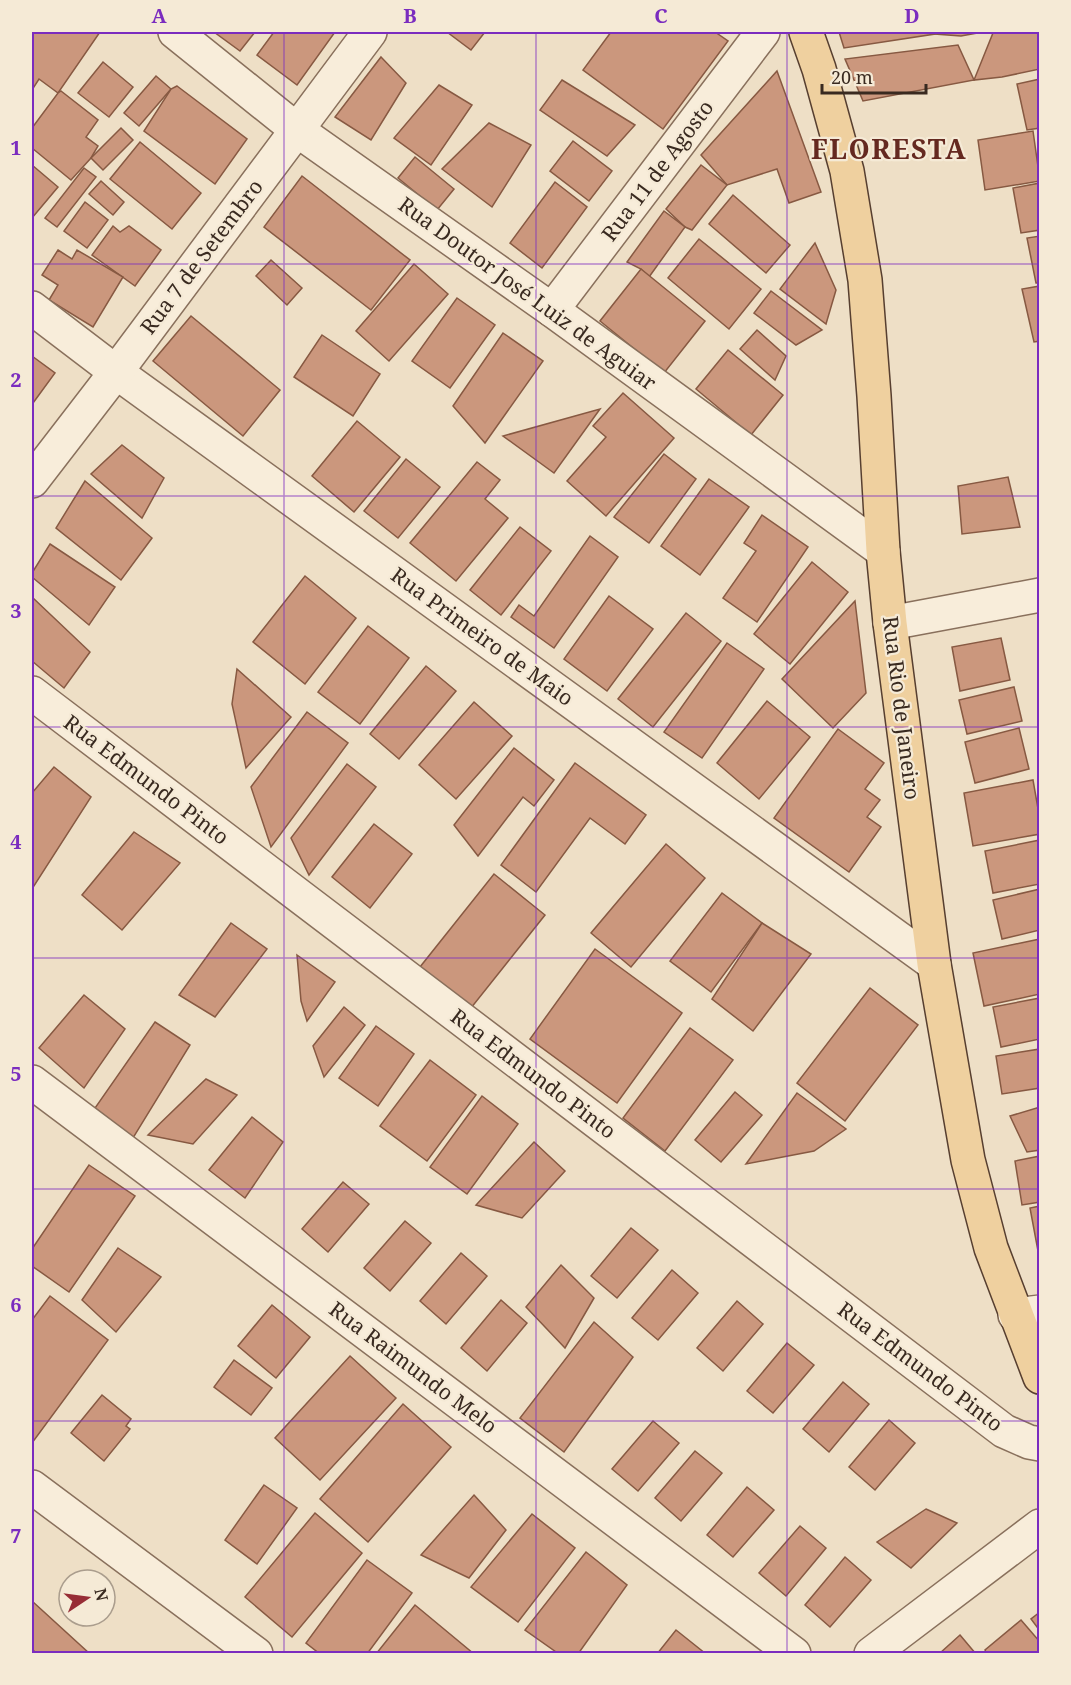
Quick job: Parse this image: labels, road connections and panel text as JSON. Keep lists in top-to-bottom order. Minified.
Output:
{"streets":{"main road":["Rua Rio de Janeiro"],"street":["Rua 11 de Agosto","Rua 7 de Setembro","Rua Doutor José Luiz de Aguiar","Rua Primeiro de Maio","Rua Edmundo Pinto","Rua Raimundo Melo"]},"crossings":[["Rua 11 de Agosto","Rua Doutor José Luiz de Aguiar"],["Rua 7 de Setembro","Rua Doutor José Luiz de Aguiar"],["Rua 7 de Setembro","Rua Primeiro de Maio"],["Rua Doutor José Luiz de Aguiar","Rua Rio de Janeiro"],["Rua Primeiro de Maio","Rua Rio de Janeiro"]],"districts":["FLORESTA"],"scale_bar":"20 m","north":"right","grid":{"columns":["A","B","C","D"],"rows":["1","2","3","4","5","6","7"]}}
